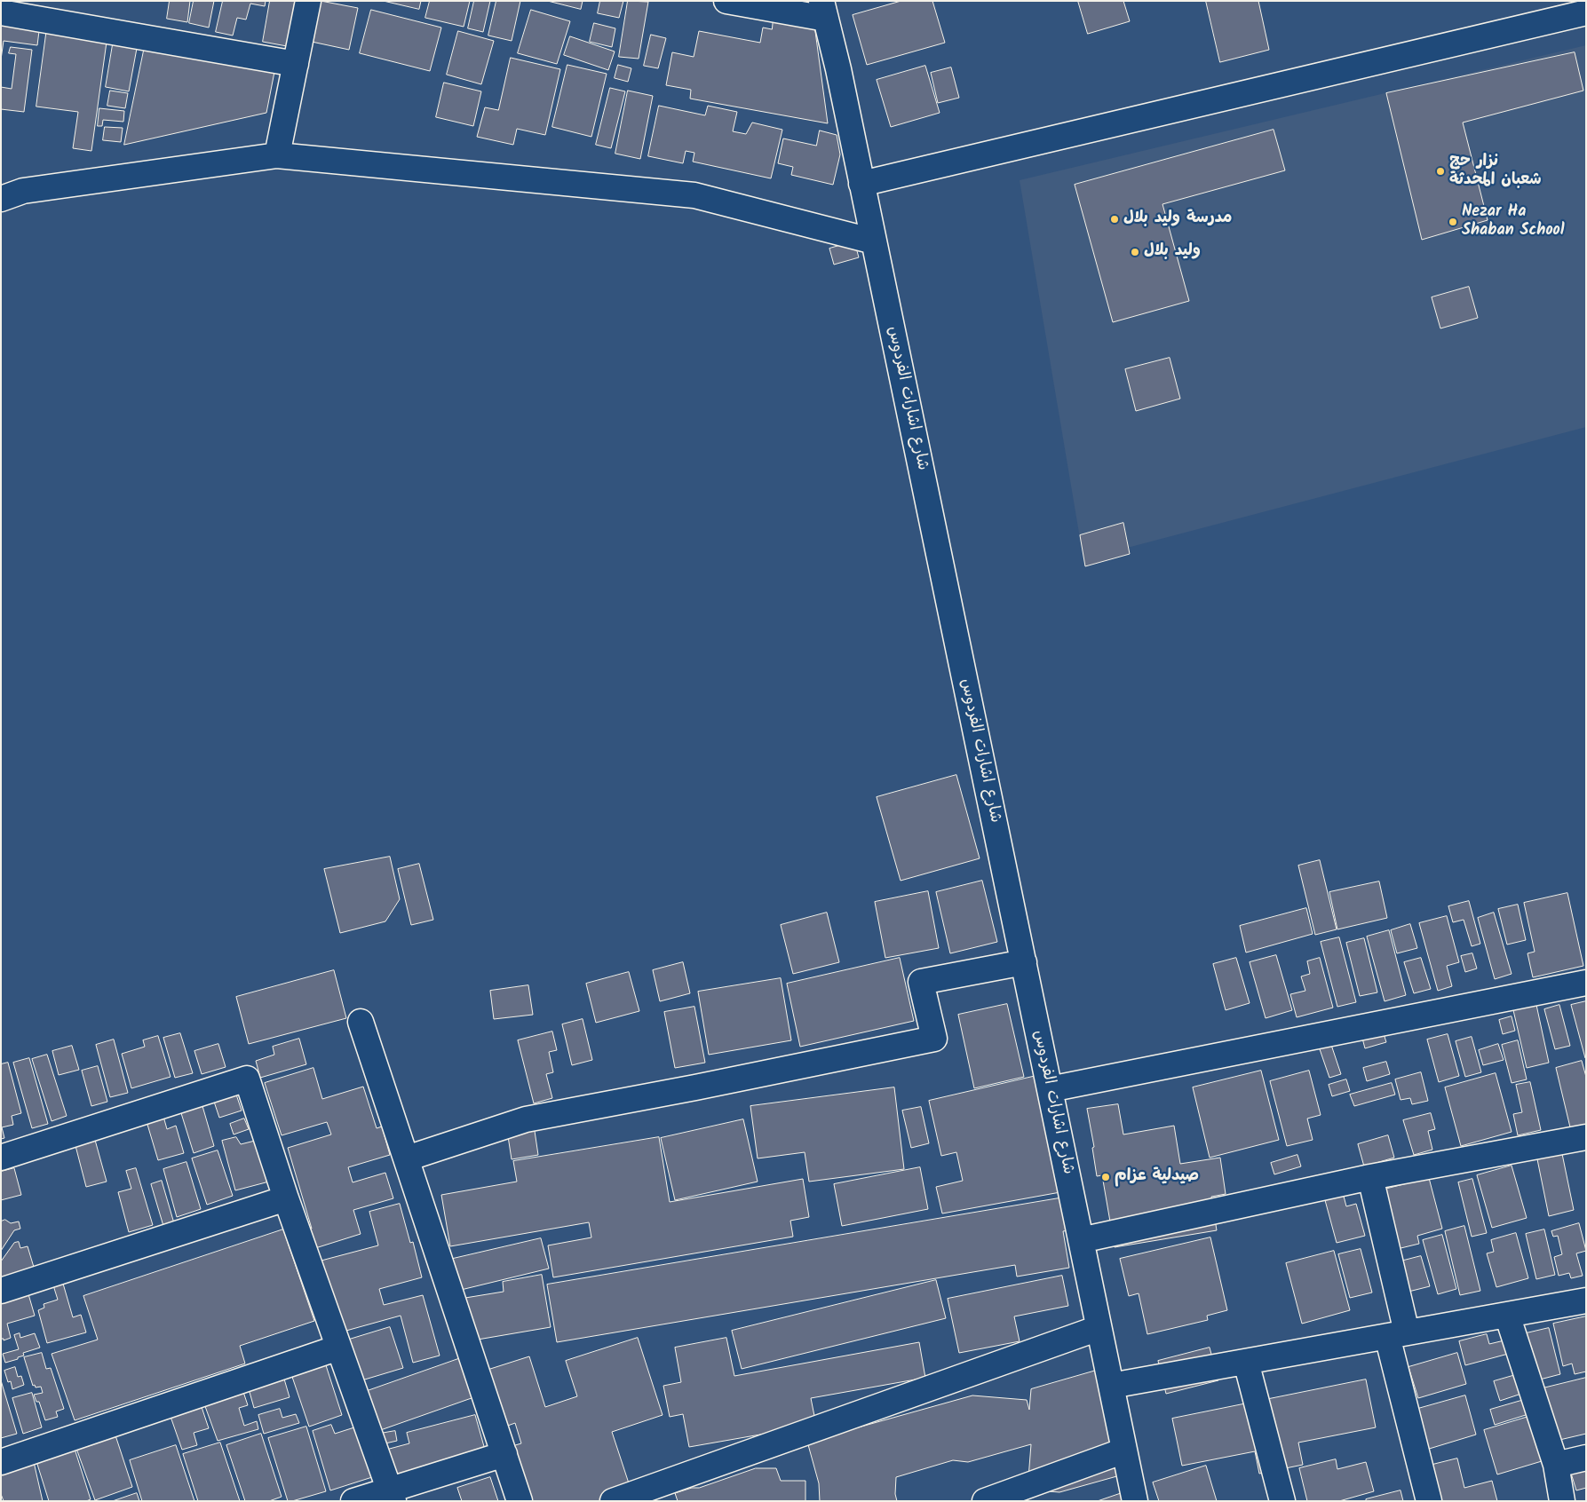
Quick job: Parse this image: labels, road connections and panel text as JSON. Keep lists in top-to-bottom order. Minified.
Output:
{"streets":{"street":["شارع اشارات الفردوس"]},"places":["نزار حج شعبان المحدثة","مدرسة وليد بلال","Nezar Ha Shaban School","وليد بلال","صيدلية عزام"]}
